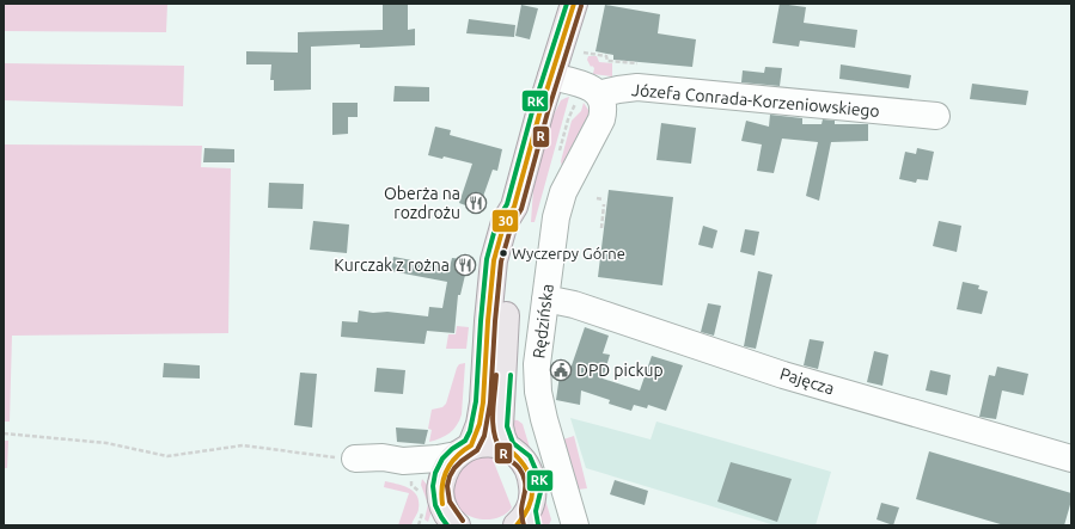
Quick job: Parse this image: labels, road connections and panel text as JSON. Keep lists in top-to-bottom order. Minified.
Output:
{"streets":{"main road":["Rędzińska"],"street":["Józefa Conrada-Korzeniowskiego","Pajęcza"]},"crossings":[["Józefa Conrada-Korzeniowskiego","Rędzińska"],["Rędzińska","Pajęcza"]],"places":{"restaurant":["Oberża na rozdrożu","Kurczak z rożna"],"other":["Wyczerpy Górne"],"public building":["DPD pickup"]},"lines":["transit line 30","transit line RK","transit line R"]}
